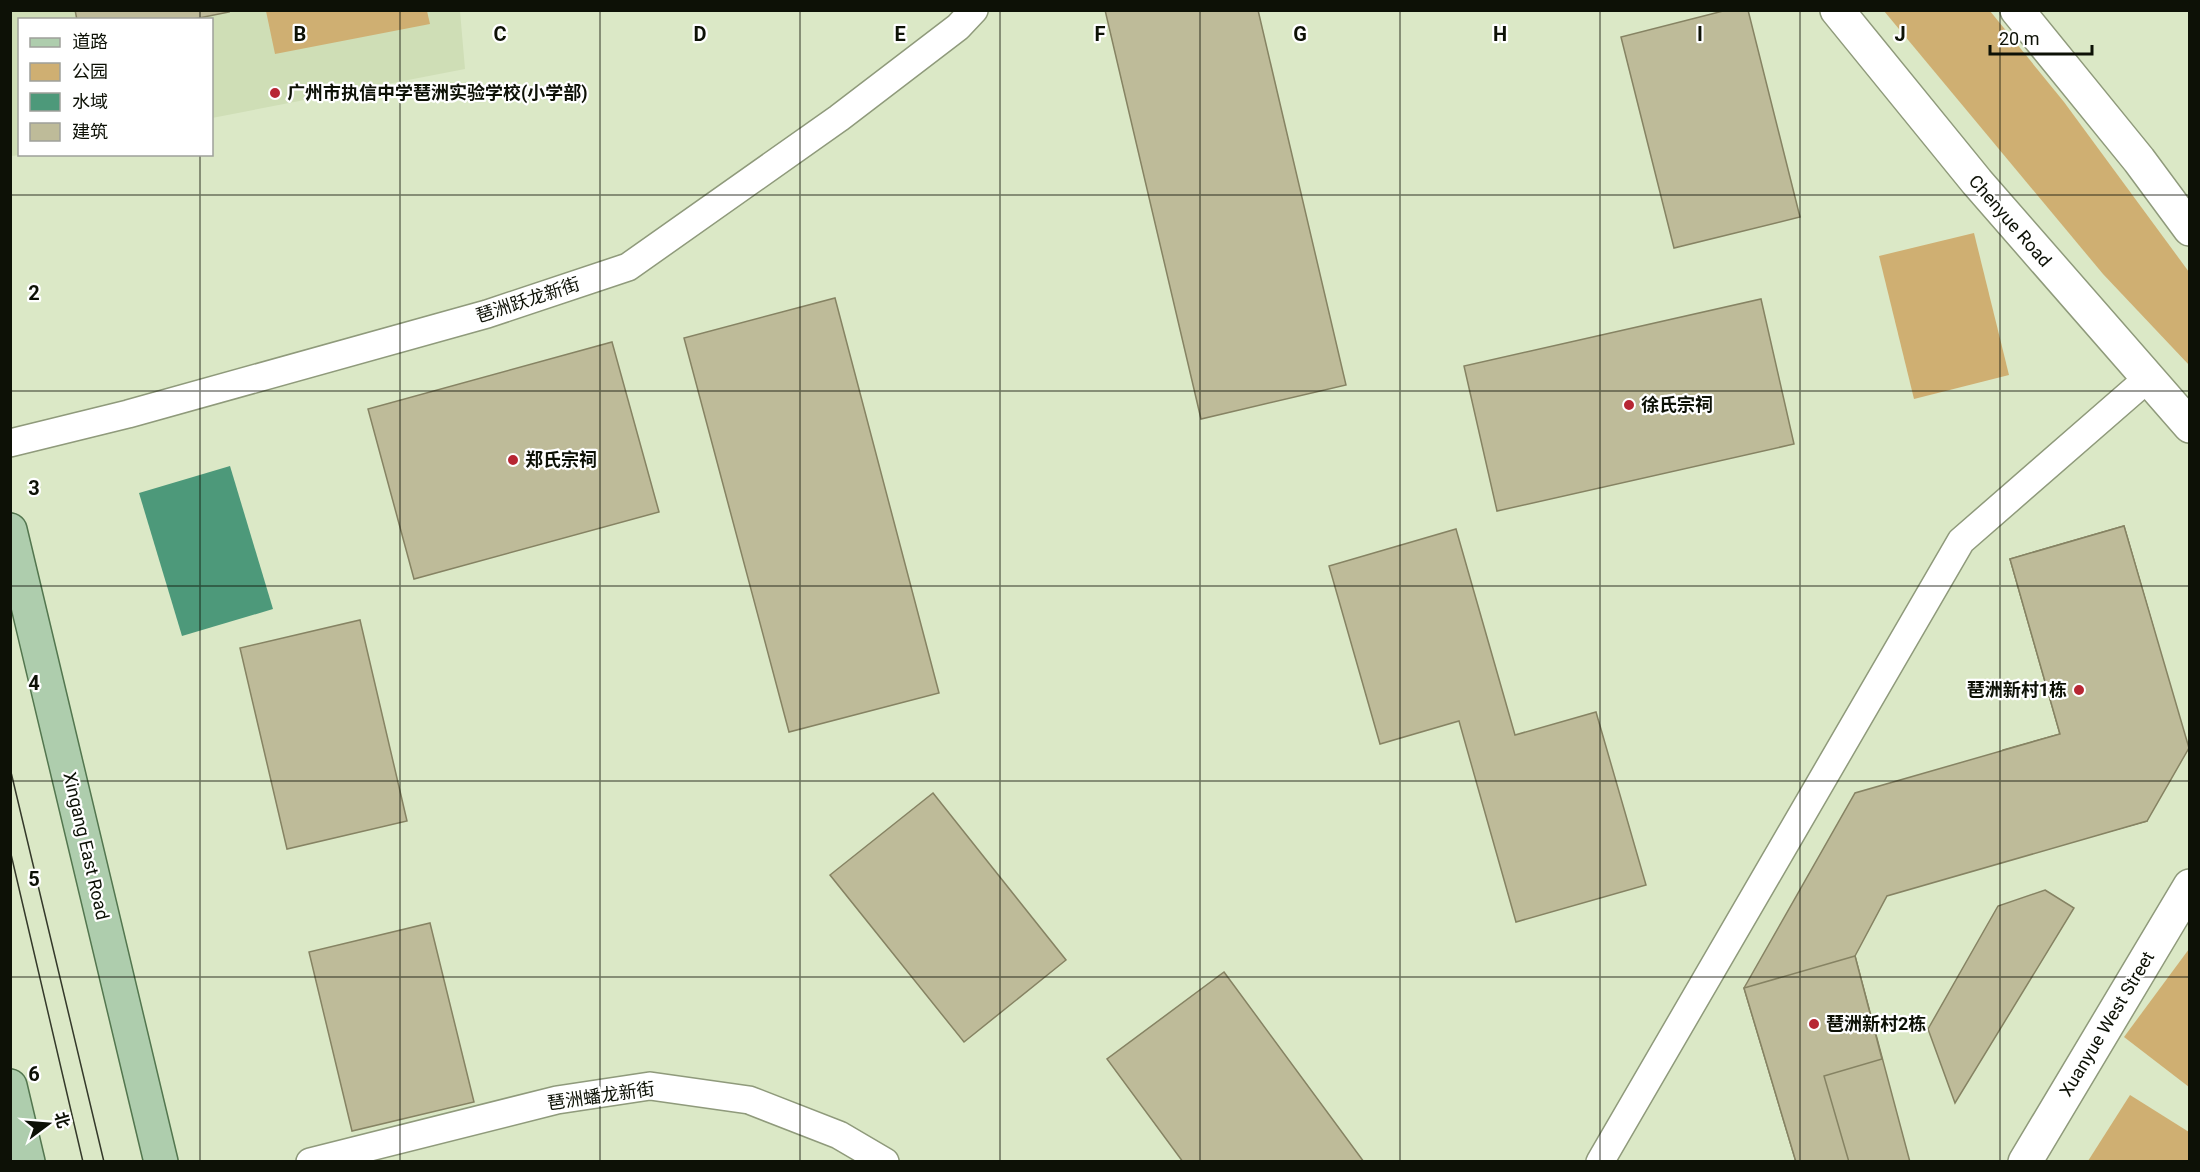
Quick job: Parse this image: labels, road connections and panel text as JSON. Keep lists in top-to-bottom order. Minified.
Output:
{"streets":{"main road":["Xingang East Road"],"street":["Chenyue Road","琶洲跃龙新街","Xuanyue West Street","琶洲蟠龙新街"]},"places":["广州市执信中学琶洲实验学校(小学部)","徐氏宗祠","郑氏宗祠","琶洲新村1栋","琶洲新村2栋"],"legend":["道路","公园","水域","建筑"],"scale_bar":"20 m","north":"right","grid":{"columns":["B","C","D","E","F","G","H","I","J"],"rows":["2","3","4","5","6"]}}
